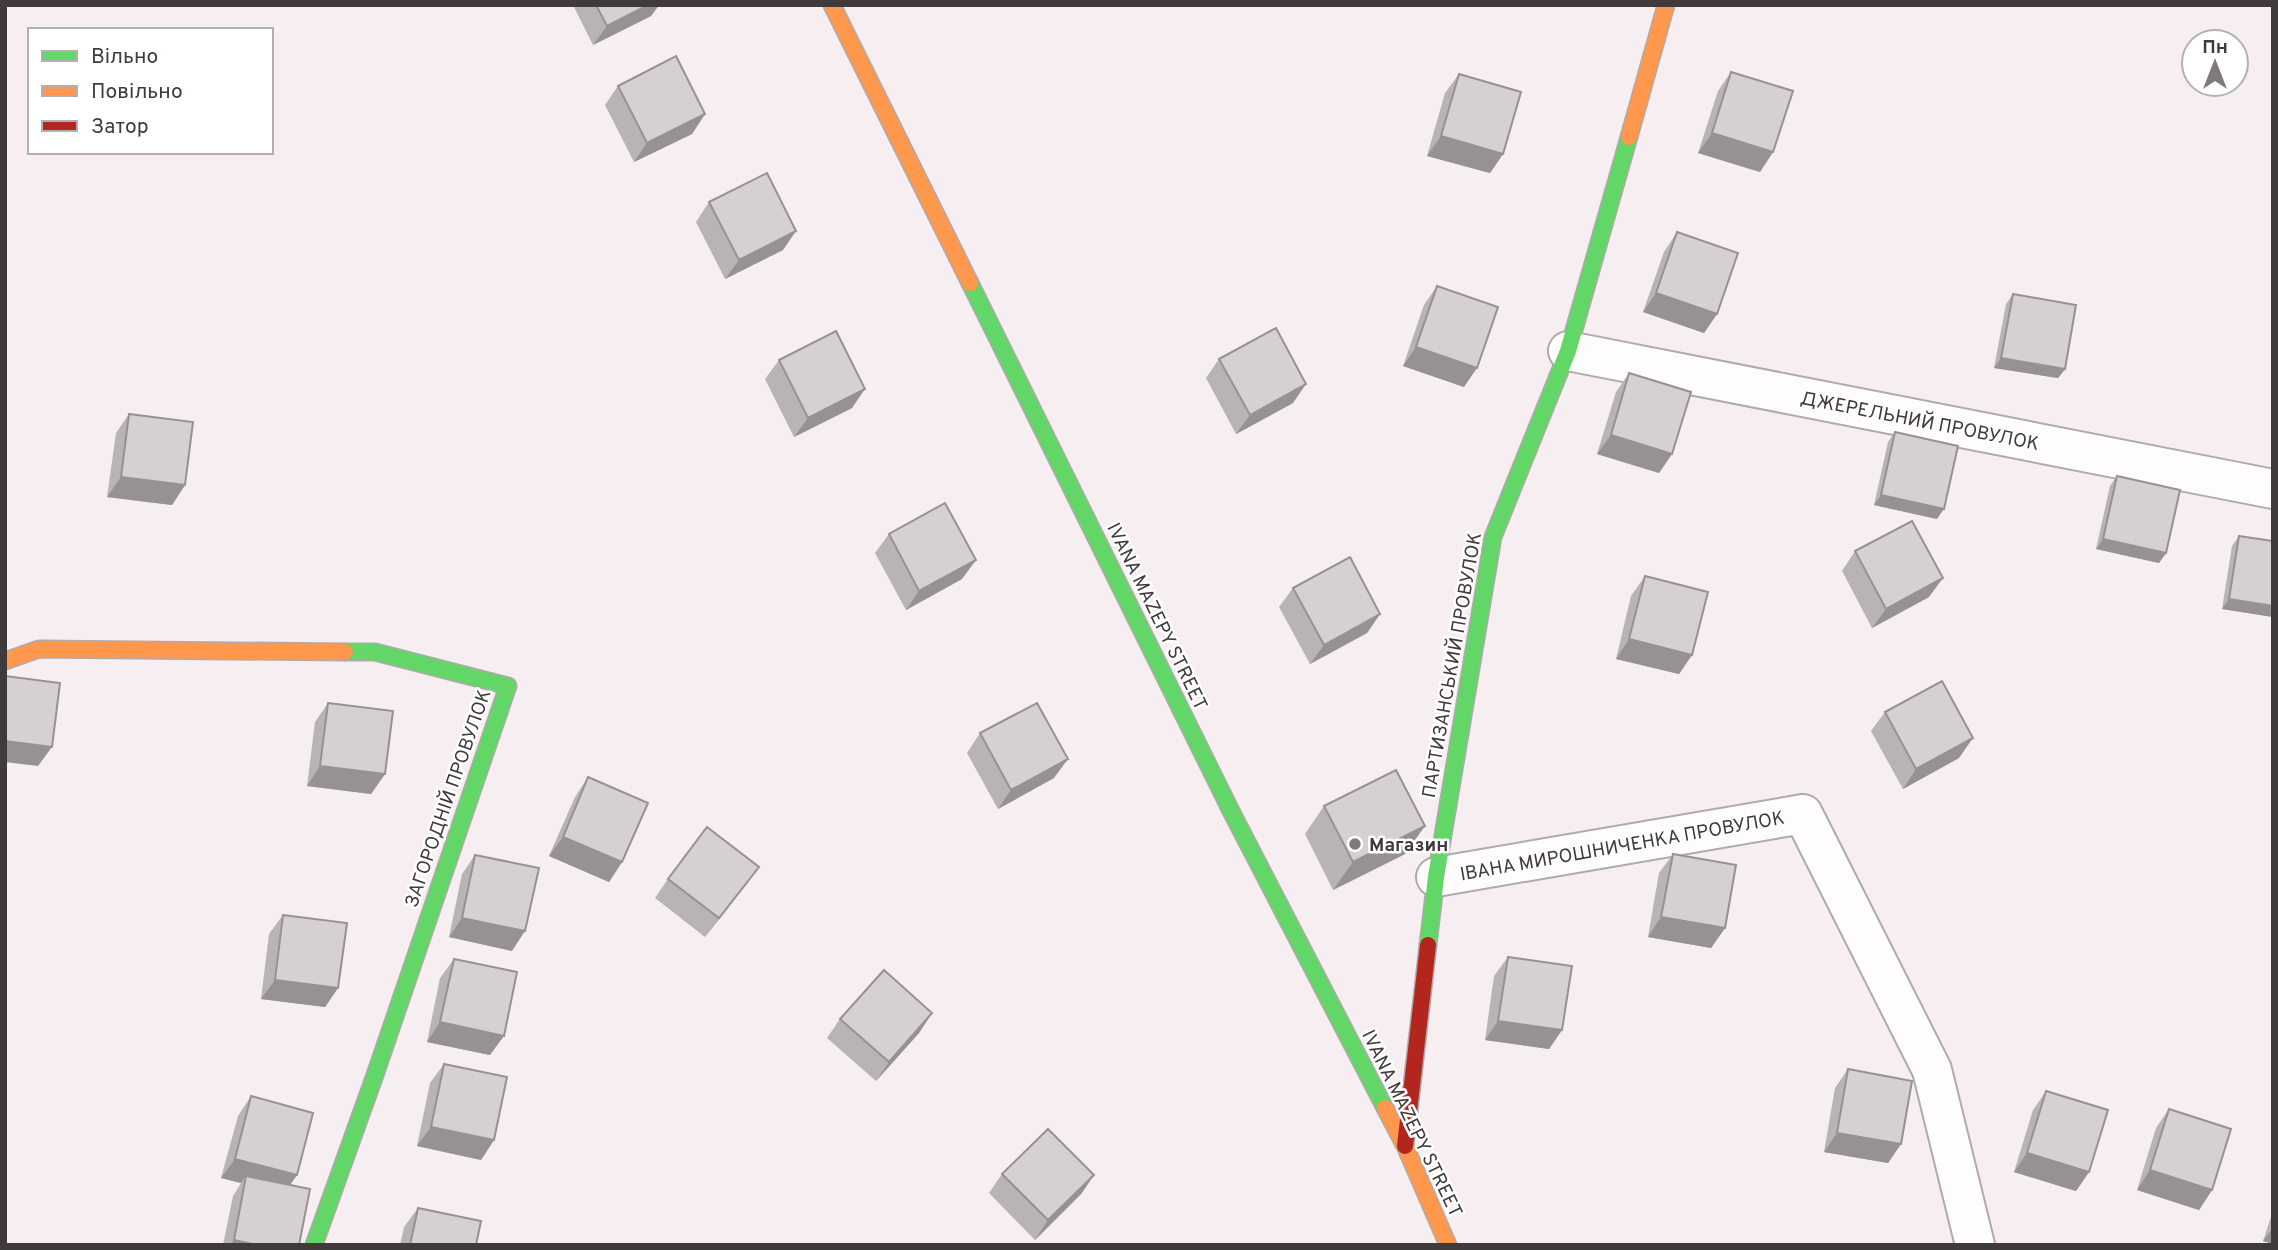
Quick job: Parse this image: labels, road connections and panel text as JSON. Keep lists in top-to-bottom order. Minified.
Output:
{"streets":{"street":["ДЖЕРЕЛЬНИЙ ПРОВУЛОК","IVANA MAZEPY STREET","ПАРТИЗАНСЬКИЙ ПРОВУЛОК","ЗАГОРОДНІЙ ПРОВУЛОК","ІВАНА МИРОШНИЧЕНКА ПРОВУЛОК"]},"crossings":[["ДЖЕРЕЛЬНИЙ ПРОВУЛОК","ПАРТИЗАНСЬКИЙ ПРОВУЛОК"],["IVANA MAZEPY STREET","ПАРТИЗАНСЬКИЙ ПРОВУЛОК"],["ПАРТИЗАНСЬКИЙ ПРОВУЛОК","ІВАНА МИРОШНИЧЕНКА ПРОВУЛОК"]],"places":["Магазин"],"legend":["Вільно","Повільно","Затор"],"north":"top"}
